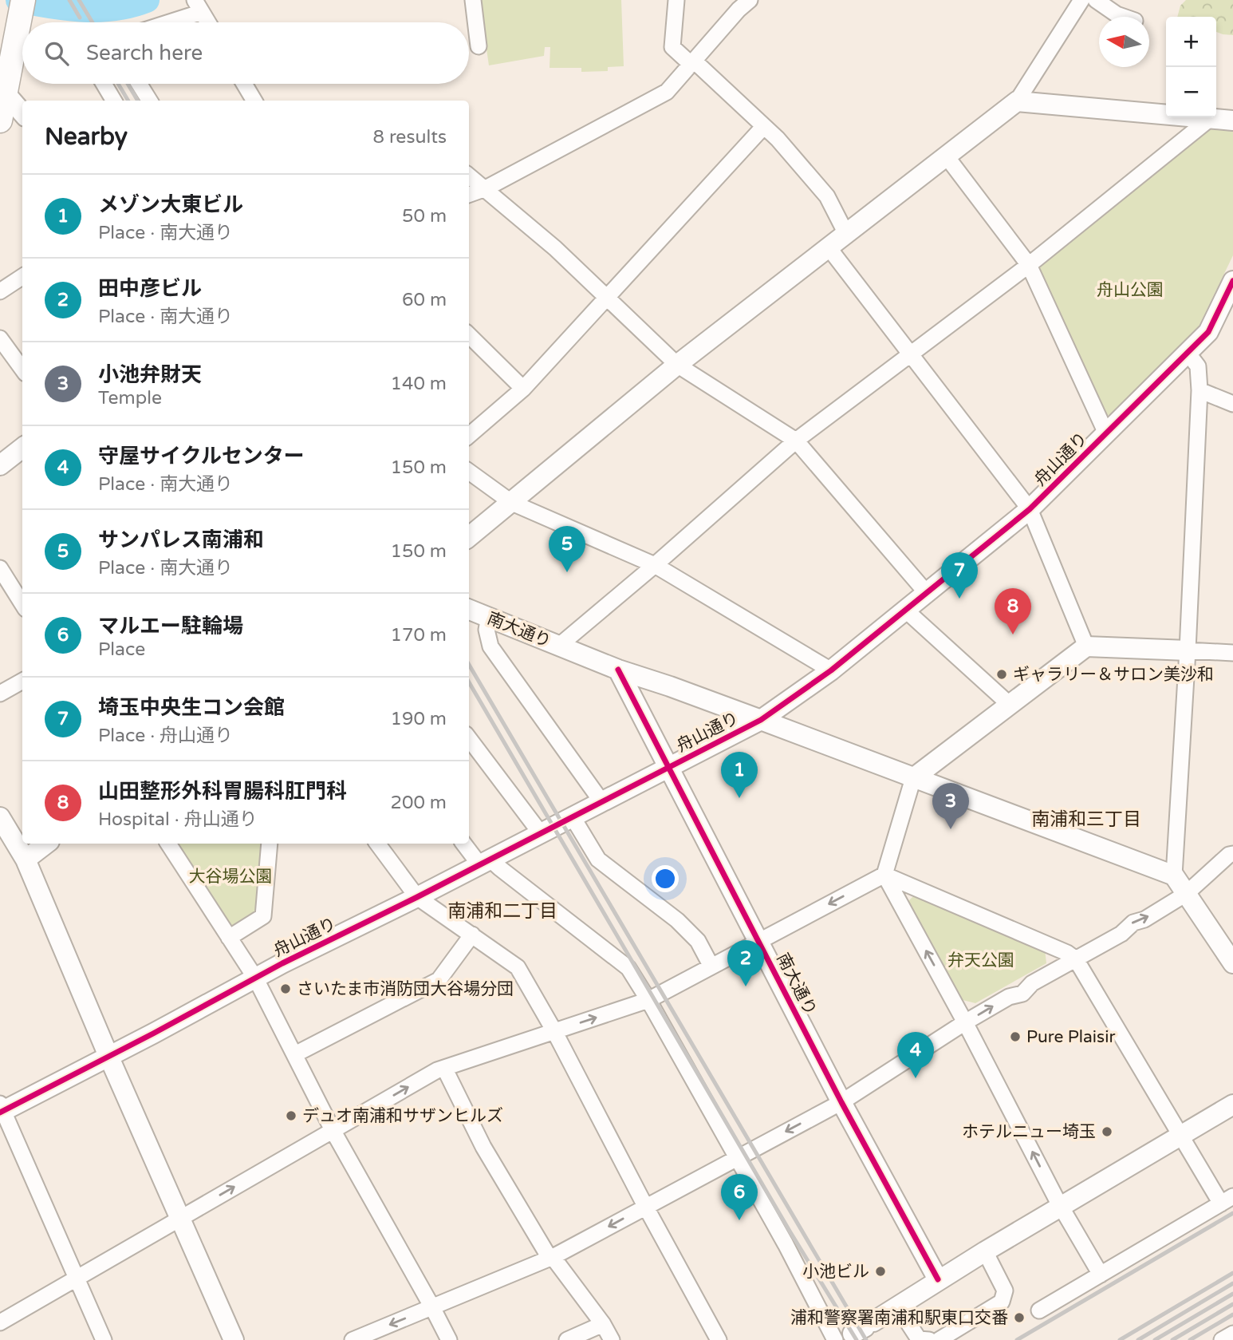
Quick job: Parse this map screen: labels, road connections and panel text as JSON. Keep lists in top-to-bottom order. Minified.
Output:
{"streets":{"street":["舟山通り","南大通り"]},"crossings":[["舟山通り","南大通り"]],"districts":["南浦和三丁目","南浦和二丁目"],"parks":["舟山公園","大谷場公園","弁天公園"],"places":["ギャラリー＆サロン美沙和","さいたま市消防団大谷場分団","Pure Plaisir","デュオ南浦和サザンヒルズ","ホテルニュー埼玉","小池ビル","浦和警察署南浦和駅東口交番"],"north":"left","page":{"map_buttons":["+","−"],"search":"Search here","heading":["Nearby","8 results"],"list":[{"mark":"1","name":"メゾン大東ビル","note":"Place · 南大通り","value":"50 m"},{"mark":"2","name":"田中彦ビル","note":"Place · 南大通り","value":"60 m"},{"mark":"3","name":"小池弁財天","note":"Temple","value":"140 m"},{"mark":"4","name":"守屋サイクルセンター","note":"Place · 南大通り","value":"150 m"},{"mark":"5","name":"サンパレス南浦和","note":"Place · 南大通り","value":"150 m"},{"mark":"6","name":"マルエー駐輪場","note":"Place","value":"170 m"},{"mark":"7","name":"埼玉中央生コン会館","note":"Place · 舟山通り","value":"190 m"},{"mark":"8","name":"山田整形外科胃腸科肛門科","note":"Hospital · 舟山通り","value":"200 m"}],"pins":["5","7","8","1","3","2","4","6"]}}
